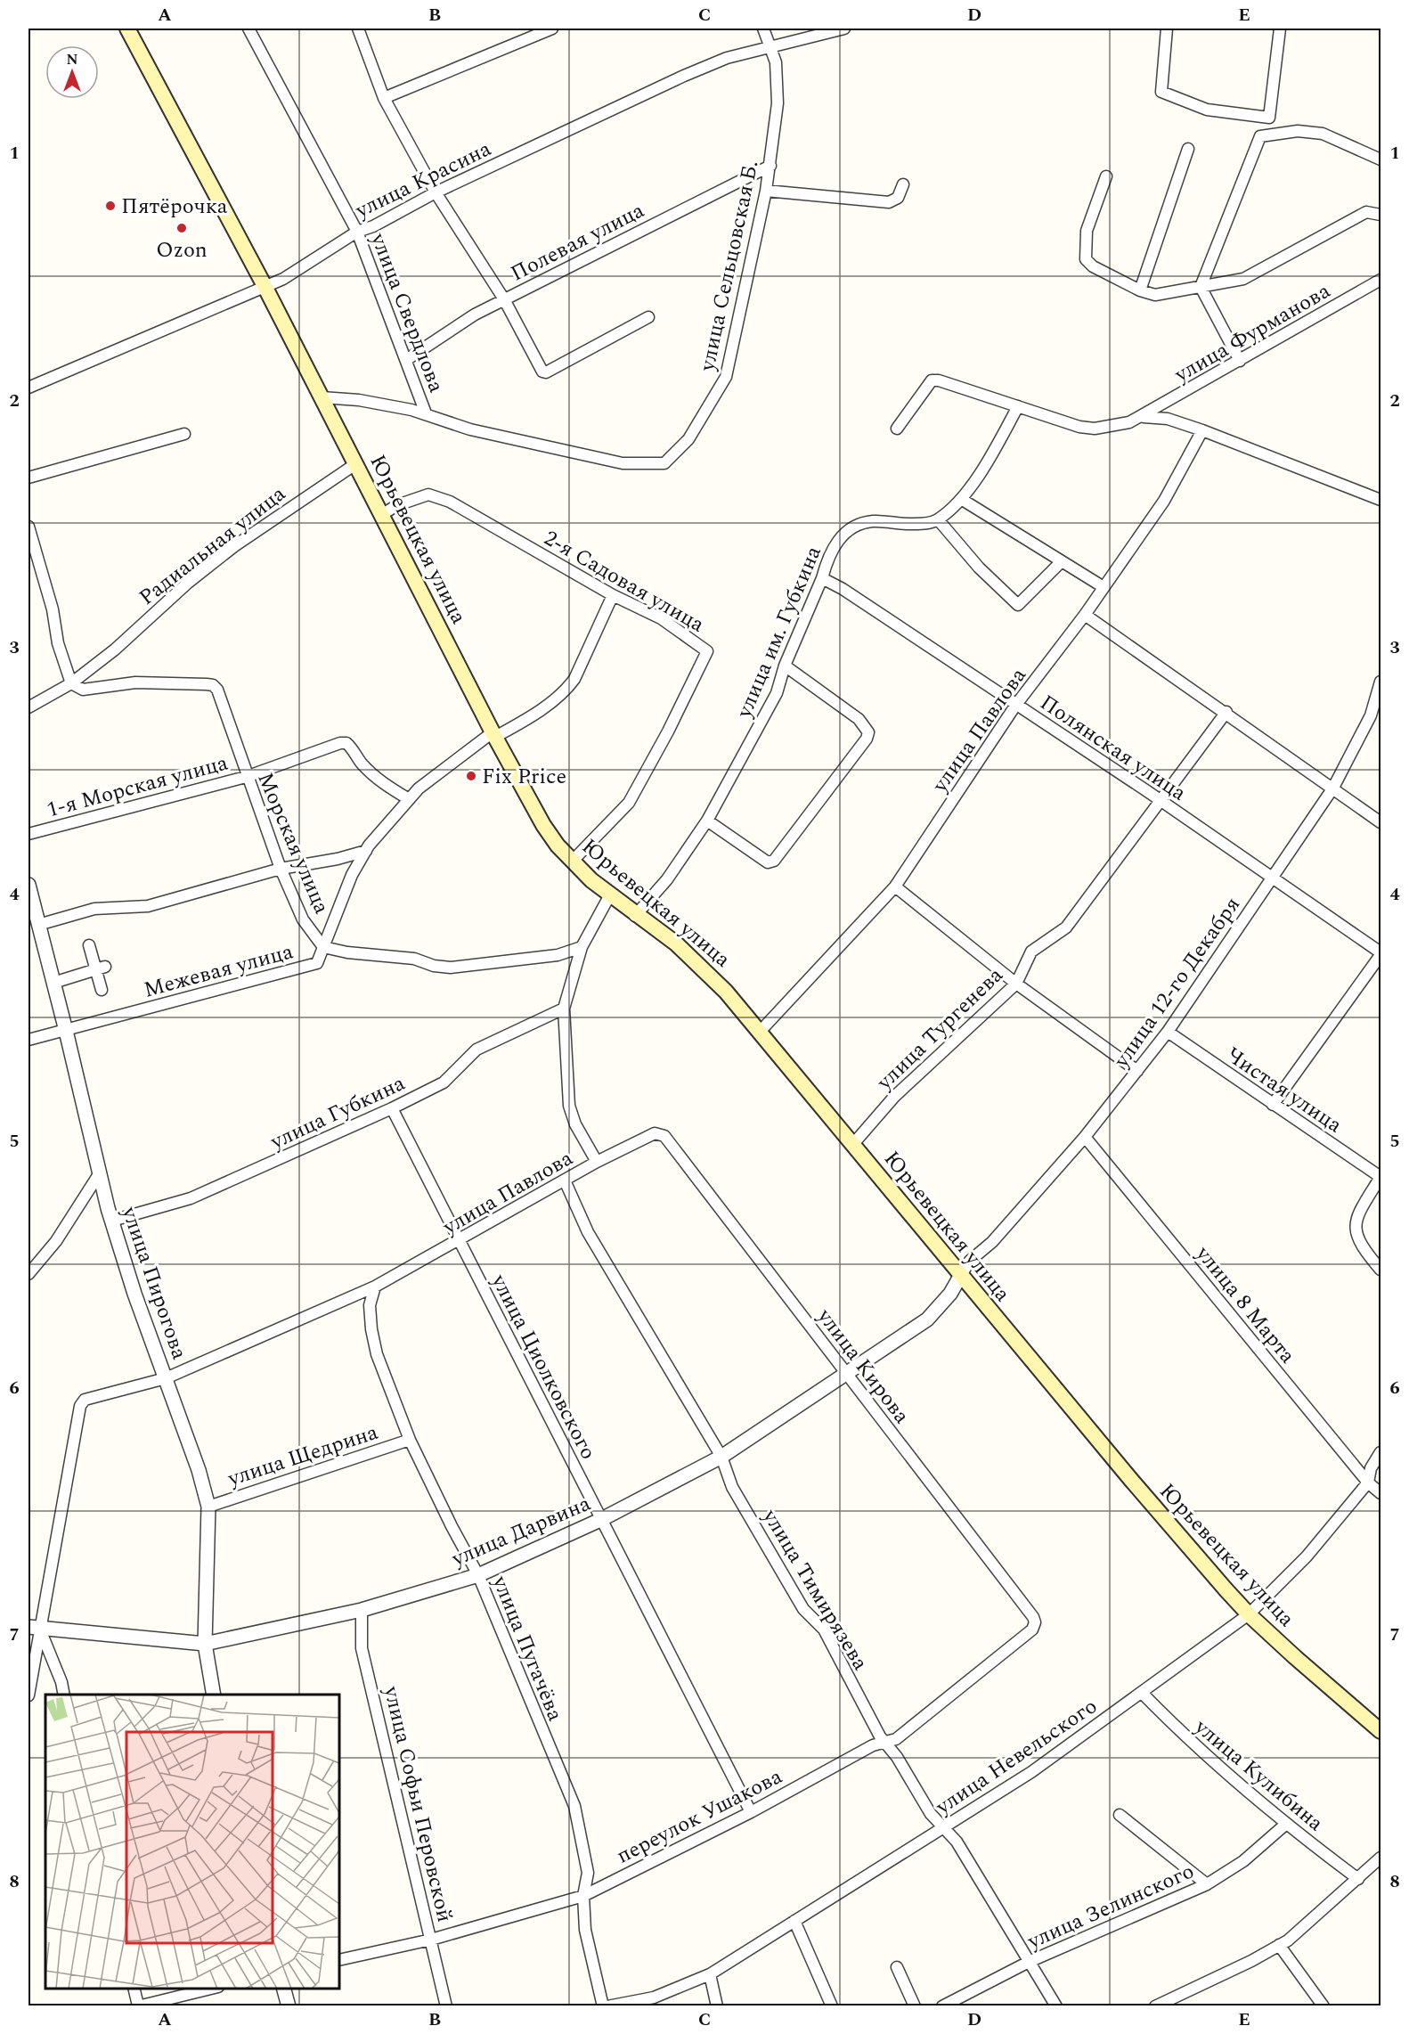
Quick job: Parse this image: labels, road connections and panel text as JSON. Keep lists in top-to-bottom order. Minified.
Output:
{"streets":{"main road":["Юрьевецкая улица"],"street":["улица Красина","Полевая улица","улица Сельцовская Б.","улица Свердлова","улица Фурманова","Радиальная улица","2-я Садовая улица","улица им. Губкина","улица Павлова","Полянская улица","1-я Морская улица","Морская улица","Межевая улица","улица 12-го Декабря","улица Тургенева","Чистая улица","улица Губкина","улица Пирогова","улица 8 Марта","улица Кирова","улица Циолковского","улица Щедрина","улица Дарвина","улица Тимирязева","улица Пугачёва","улица Невельского","улица Кулибина","улица Софьи Перовской","переулок Ушакова","улица Зелинского"]},"crossings":[["улица Красина","улица Сельцовская Б."],["улица Красина","улица Свердлова"],["улица Красина","Юрьевецкая улица"],["Полевая улица","улица Сельцовская Б."],["Полевая улица","улица Свердлова"],["улица Сельцовская Б.","улица Свердлова"],["улица Сельцовская Б.","Юрьевецкая улица"],["Юрьевецкая улица","Радиальная улица"],["Юрьевецкая улица","2-я Садовая улица"],["Юрьевецкая улица","улица им. Губкина"],["Юрьевецкая улица","улица Павлова"],["Юрьевецкая улица","Межевая улица"],["Юрьевецкая улица","улица 12-го Декабря"],["Юрьевецкая улица","улица Тургенева"],["Юрьевецкая улица","улица Дарвина"],["Юрьевецкая улица","улица Невельского"],["Радиальная улица","Морская улица"],["2-я Садовая улица","Межевая улица"],["улица им. Губкина","Полянская улица"],["улица Павлова","Полянская улица"],["улица Павлова","улица Пирогова"],["улица Павлова","улица Кирова"],["улица Павлова","улица Циолковского"],["улица Павлова","улица Дарвина"],["улица Павлова","улица Тимирязева"],["улица Павлова","улица Пугачёва"],["Полянская улица","улица 12-го Декабря"],["Полянская улица","улица Тургенева"],["1-я Морская улица","Морская улица"],["1-я Морская улица","Межевая улица"],["Морская улица","Межевая улица"],["Межевая улица","улица Пирогова"],["улица 12-го Декабря","Чистая улица"],["улица 12-го Декабря","улица 8 Марта"],["улица 12-го Декабря","улица Дарвина"],["улица Губкина","улица Пирогова"],["улица Губкина","улица Циолковского"],["улица Пирогова","улица Щедрина"],["улица Пирогова","улица Дарвина"],["улица 8 Марта","улица Невельского"],["улица Кирова","улица Дарвина"],["улица Кирова","переулок Ушакова"],["улица Циолковского","улица Дарвина"],["улица Циолковского","переулок Ушакова"],["улица Щедрина","улица Пугачёва"],["улица Дарвина","улица Тимирязева"],["улица Дарвина","улица Пугачёва"],["улица Дарвина","улица Софьи Перовской"],["улица Тимирязева","улица Невельского"],["улица Тимирязева","переулок Ушакова"],["улица Тимирязева","улица Зелинского"],["улица Пугачёва","переулок Ушакова"],["улица Невельского","улица Кулибина"],["улица Кулибина","улица Зелинского"],["улица Софьи Перовской","переулок Ушакова"]],"places":["Пятёрочка","Ozon","Fix Price"],"north":"top","grid":{"columns":["A","B","C","D","E"],"rows":["1","2","3","4","5","6","7","8"]}}
